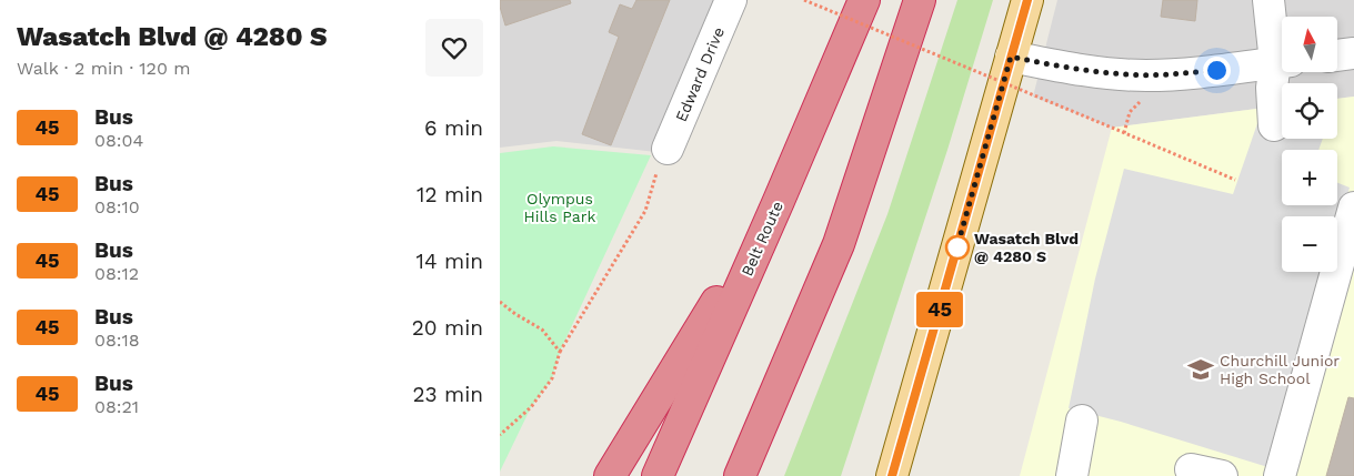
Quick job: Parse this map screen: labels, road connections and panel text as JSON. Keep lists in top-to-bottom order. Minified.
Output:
{"streets":{"highway":["Belt Route"],"street":["Edward Drive"]},"parks":["Olympus Hills Park"],"places":{"other":["Wasatch Blvd @ 4280 S"],"school or university":["Churchill Junior High School"]},"lines":["bus line 45"],"north":"top","page":{"heading":["Wasatch Blvd @ 4280 S","Walk · 2 min · 120 m"],"on_map":"45","map_buttons":["+","−"],"list":[{"mark":"45","name":"Bus","note":"08:04","value":"6 min"},{"mark":"45","name":"Bus","note":"08:10","value":"12 min"},{"mark":"45","name":"Bus","note":"08:12","value":"14 min"},{"mark":"45","name":"Bus","note":"08:18","value":"20 min"},{"mark":"45","name":"Bus","note":"08:21","value":"23 min"}]}}
